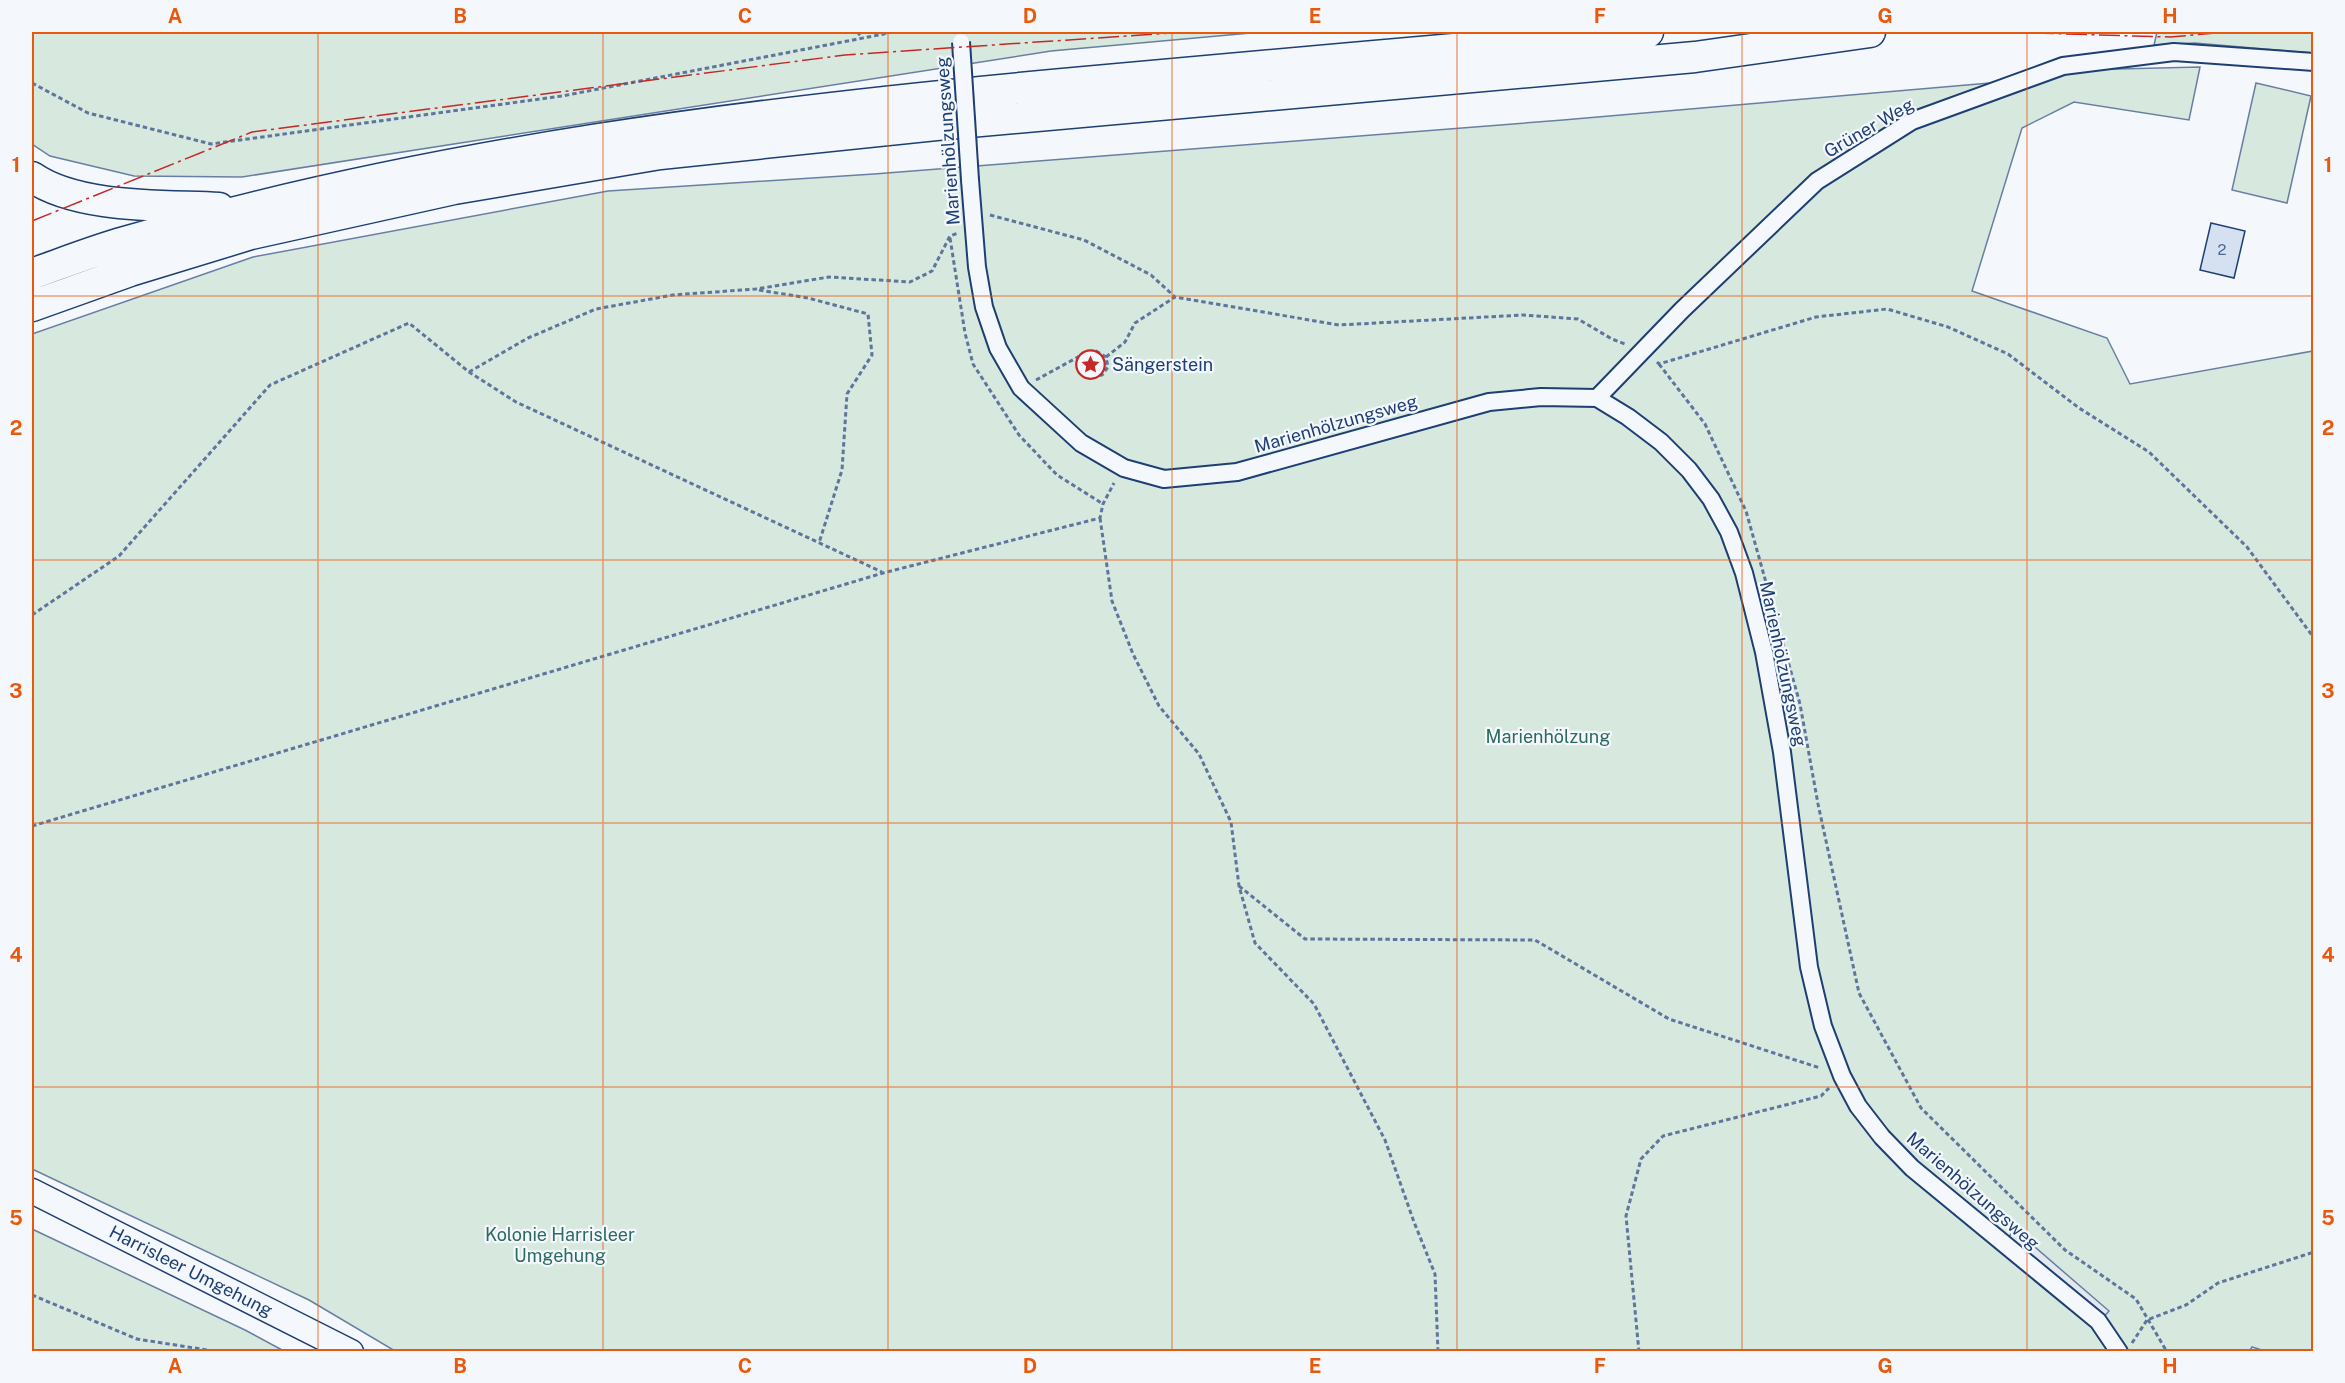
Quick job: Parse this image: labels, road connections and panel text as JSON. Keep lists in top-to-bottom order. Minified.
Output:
{"streets":{"main road":["Harrisleer Umgehung"],"street":["Grüner Weg","Marienhölzungsweg"]},"crossings":[["Grüner Weg","Marienhölzungsweg"]],"parks":["Marienhölzung","Kolonie Harrisleer Umgehung"],"places":{"place":["Sängerstein"]},"house_numbers":["2"],"grid":{"columns":["A","B","C","D","E","F","G","H"],"rows":["1","2","3","4","5"]}}
